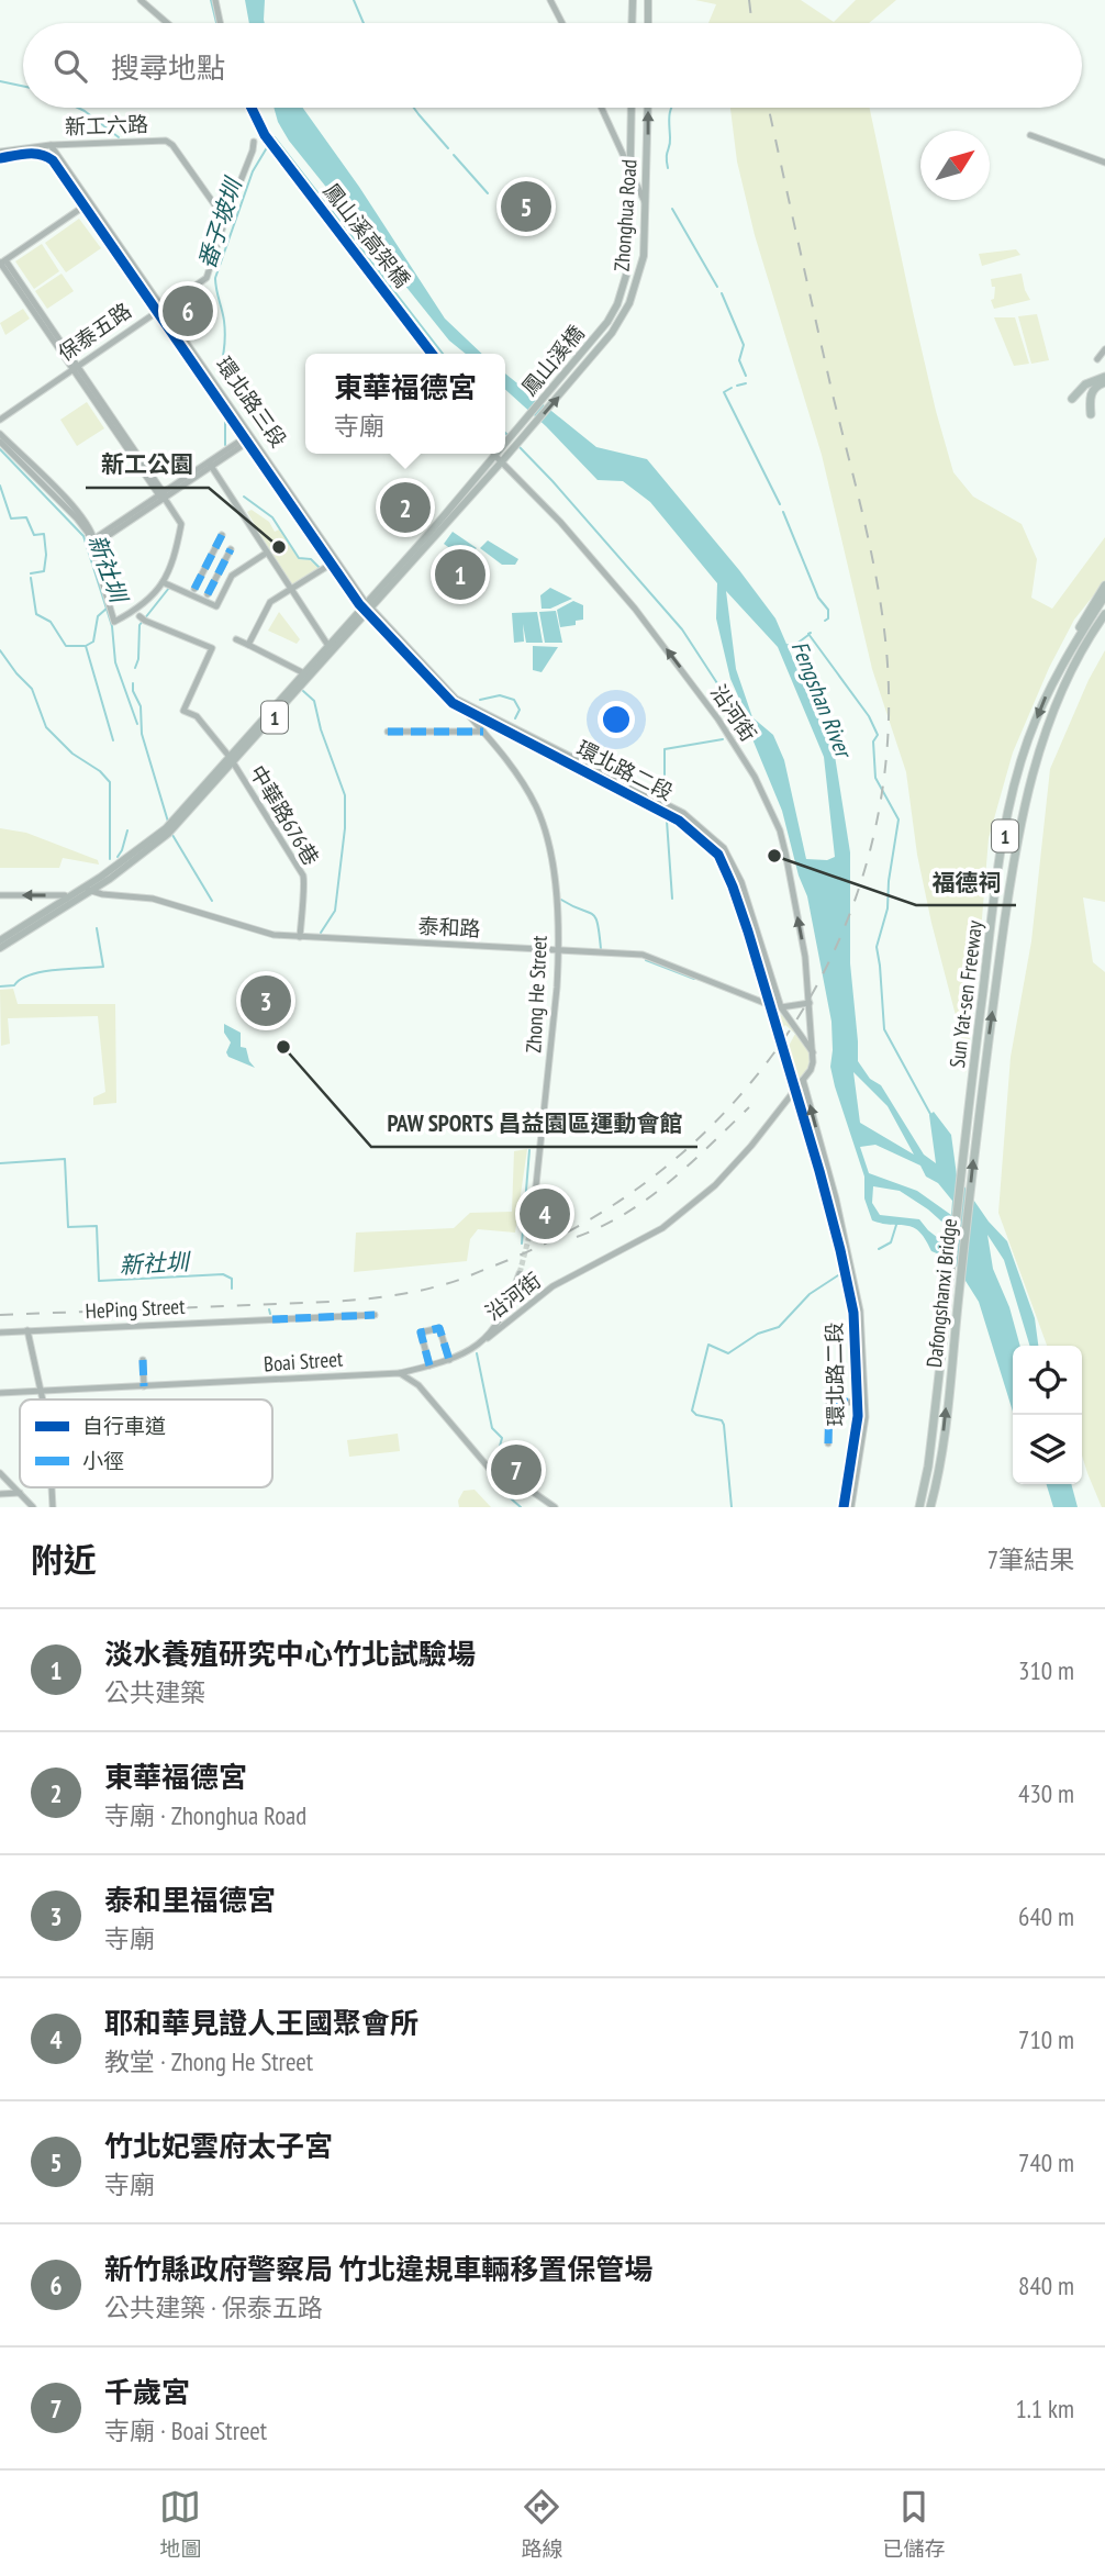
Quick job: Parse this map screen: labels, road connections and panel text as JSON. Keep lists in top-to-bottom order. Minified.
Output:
{"streets":{"highway":["1","Sun Yat-sen Freeway","Dafongshanxi Bridge"],"main road":["Zhonghua Road","鳳山溪橋"],"street":["新工六路","鳳山溪高架橋","保泰五路","環北路三段","沿河街","環北路二段","中華路676巷","泰和路","Zhong He Street","HePing Street","Boai Street"]},"crossings":[["新工六路","保泰五路"],["新工六路","環北路三段"],["Zhonghua Road","鳳山溪橋"],["保泰五路","環北路三段"],["鳳山溪橋","沿河街"],["鳳山溪橋","1"],["環北路三段","1"],["環北路三段","環北路二段"],["沿河街","1"],["沿河街","環北路二段"],["沿河街","泰和路"],["沿河街","Boai Street"],["1","環北路二段"],["1","中華路676巷"],["1","泰和路"],["環北路二段","泰和路"],["中華路676巷","泰和路"],["泰和路","Zhong He Street"],["Sun Yat-sen Freeway","Dafongshanxi Bridge"]],"one_way":["沿河街"],"water":["番子坡圳","新社圳","Fengshan River"],"places":["新工公園","福德祠","PAW SPORTS 昌益園區運動會館"],"legend":["自行車道","小徑"],"north":"top right","page":{"search":"搜尋地點","pins":["5","6","2","1","3","4","7"],"popup":["東華福德宮","寺廟"],"heading":["附近","7筆結果"],"list":[{"mark":"1","name":"淡水養殖研究中心竹北試驗場","note":"公共建築","value":"310 m"},{"mark":"2","name":"東華福德宮","note":"寺廟 · Zhonghua Road","value":"430 m"},{"mark":"3","name":"泰和里福德宮","note":"寺廟","value":"640 m"},{"mark":"4","name":"耶和華見證人王國聚會所","note":"教堂 · Zhong He Street","value":"710 m"},{"mark":"5","name":"竹北妃雲府太子宮","note":"寺廟","value":"740 m"},{"mark":"6","name":"新竹縣政府警察局 竹北違規車輛移置保管場","note":"公共建築 · 保泰五路","value":"840 m"},{"mark":"7","name":"千歲宮","note":"寺廟 · Boai Street","value":"1.1 km"}],"nav":["地圖","路線","已儲存"]}}
